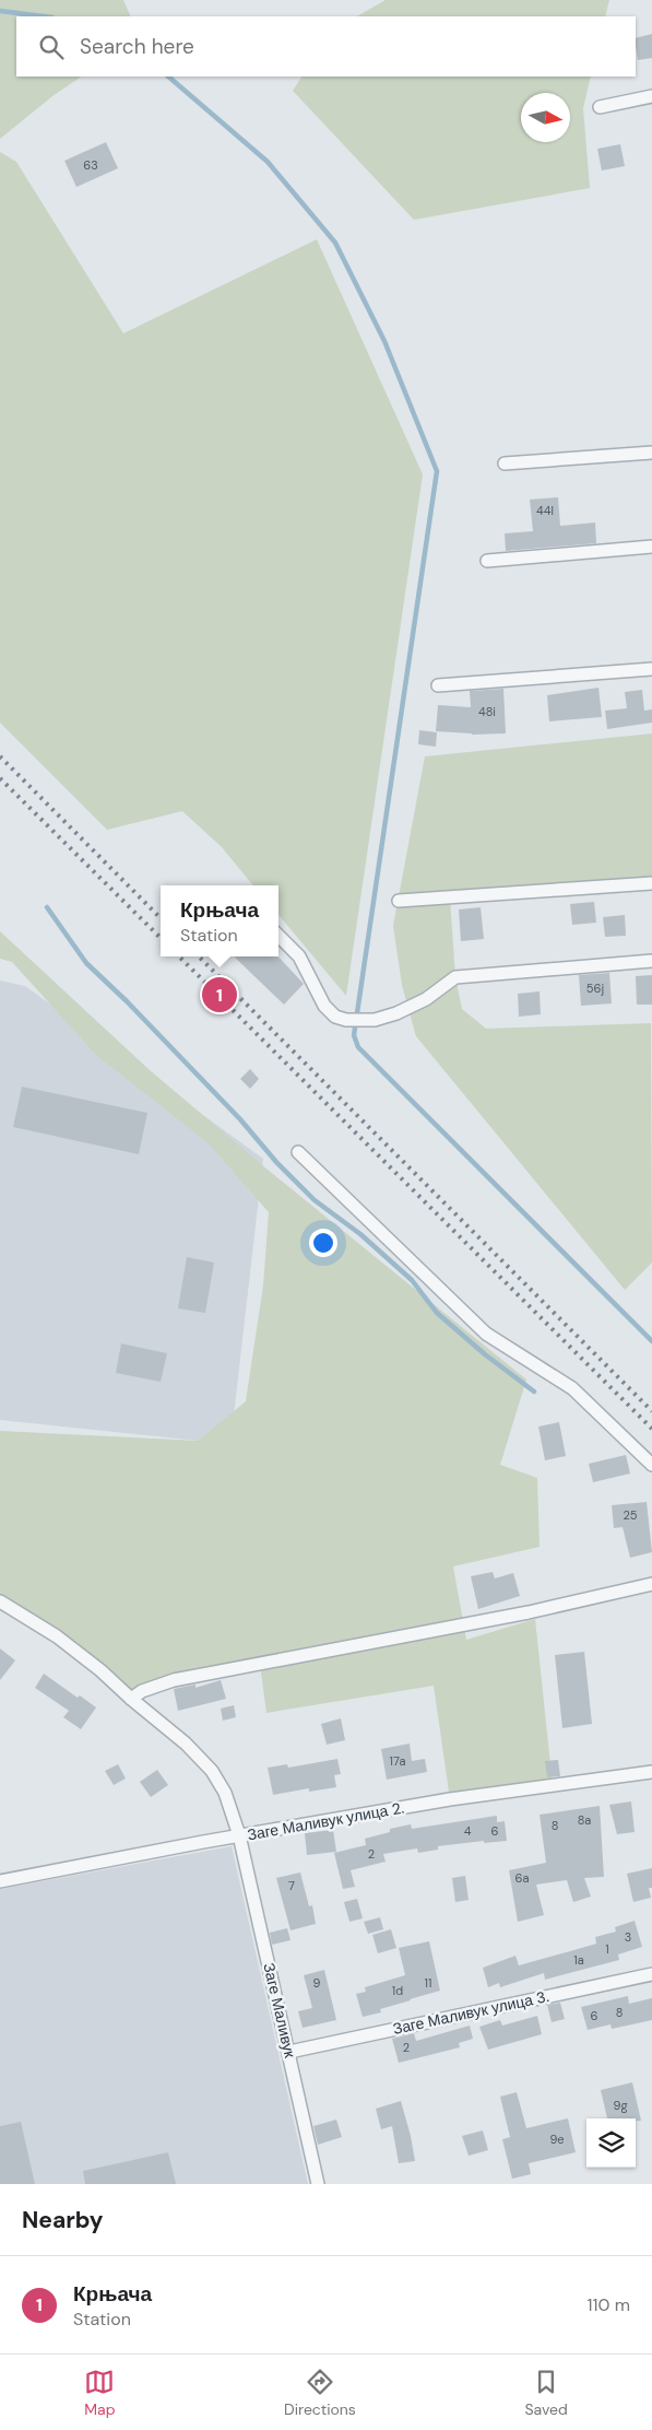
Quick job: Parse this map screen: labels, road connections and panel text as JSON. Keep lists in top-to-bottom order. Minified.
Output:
{"streets":{"street":["Заге Маливук улица 2.","Заге Маливук","Заге Маливук улица 3."]},"crossings":[["Заге Маливук улица 2.","Заге Маливук"],["Заге Маливук","Заге Маливук улица 3."]],"house_numbers":["63","44l","48i","56j","25","17a","8a","8","4","6","2","6a","7","3","1","1a","9","11","1d","8","6","2","9g","9e"],"north":"right","page":{"search":"Search here","popup":["Крњача","Station"],"pins":"1","heading":"Nearby","list":[{"mark":"1","name":"Крњача","note":"Station","value":"110 m"}],"nav":["Map","Directions","Saved"]}}
